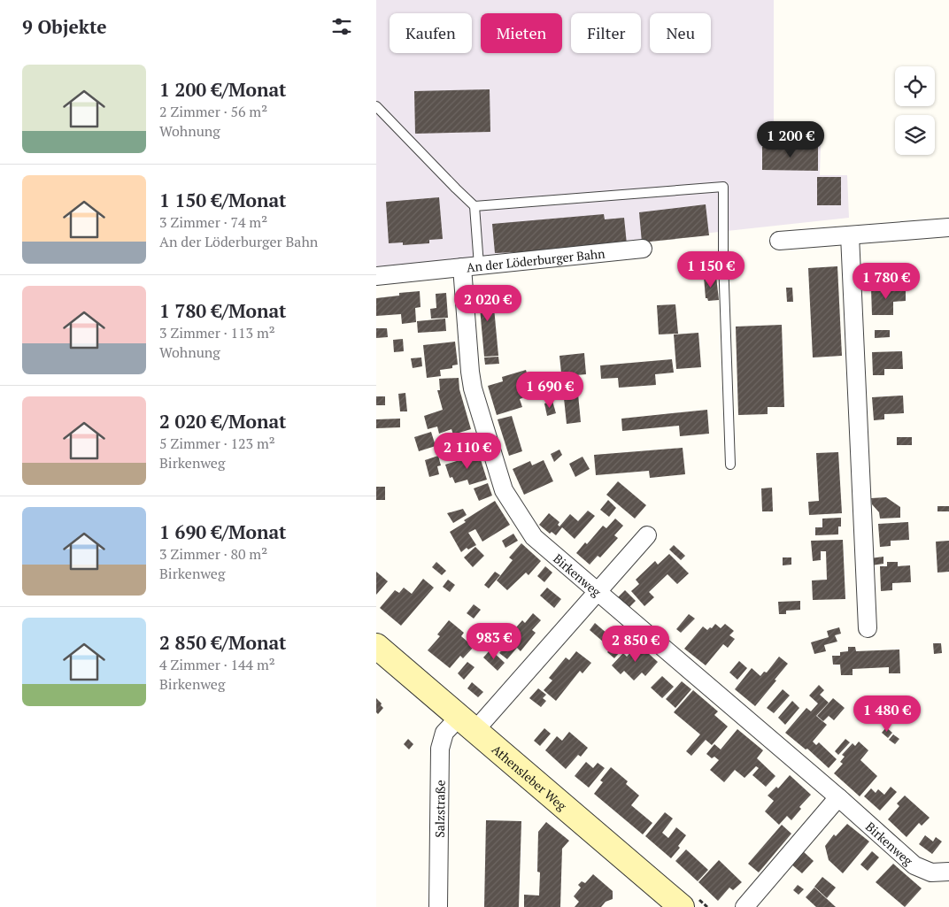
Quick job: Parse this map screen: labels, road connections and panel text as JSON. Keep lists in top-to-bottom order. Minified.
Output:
{"streets":{"main road":["Athensleber Weg"],"street":["An der Löderburger Bahn","Birkenweg","Salzstraße"]},"crossings":[["An der Löderburger Bahn","Birkenweg"],["Birkenweg","Salzstraße"],["Athensleber Weg","Salzstraße"]],"page":{"heading":"9 Objekte","chip":["Kaufen","Mieten","Filter","Neu"],"list":[{"name":"1 200 €/Monat","note":"2 Zimmer · 56 m² · Wohnung"},{"name":"1 150 €/Monat","note":"3 Zimmer · 74 m² · An der Löderburger Bahn"},{"name":"1 780 €/Monat","note":"3 Zimmer · 113 m² · Wohnung"},{"name":"2 020 €/Monat","note":"5 Zimmer · 123 m² · Birkenweg"},{"name":"1 690 €/Monat","note":"3 Zimmer · 80 m² · Birkenweg"},{"name":"2 850 €/Monat","note":"4 Zimmer · 144 m² · Birkenweg"}],"price":["1 200 €","1 150 €","1 780 €","2 020 €","1 690 €","2 110 €","983 €","2 850 €","1 480 €"]}}
